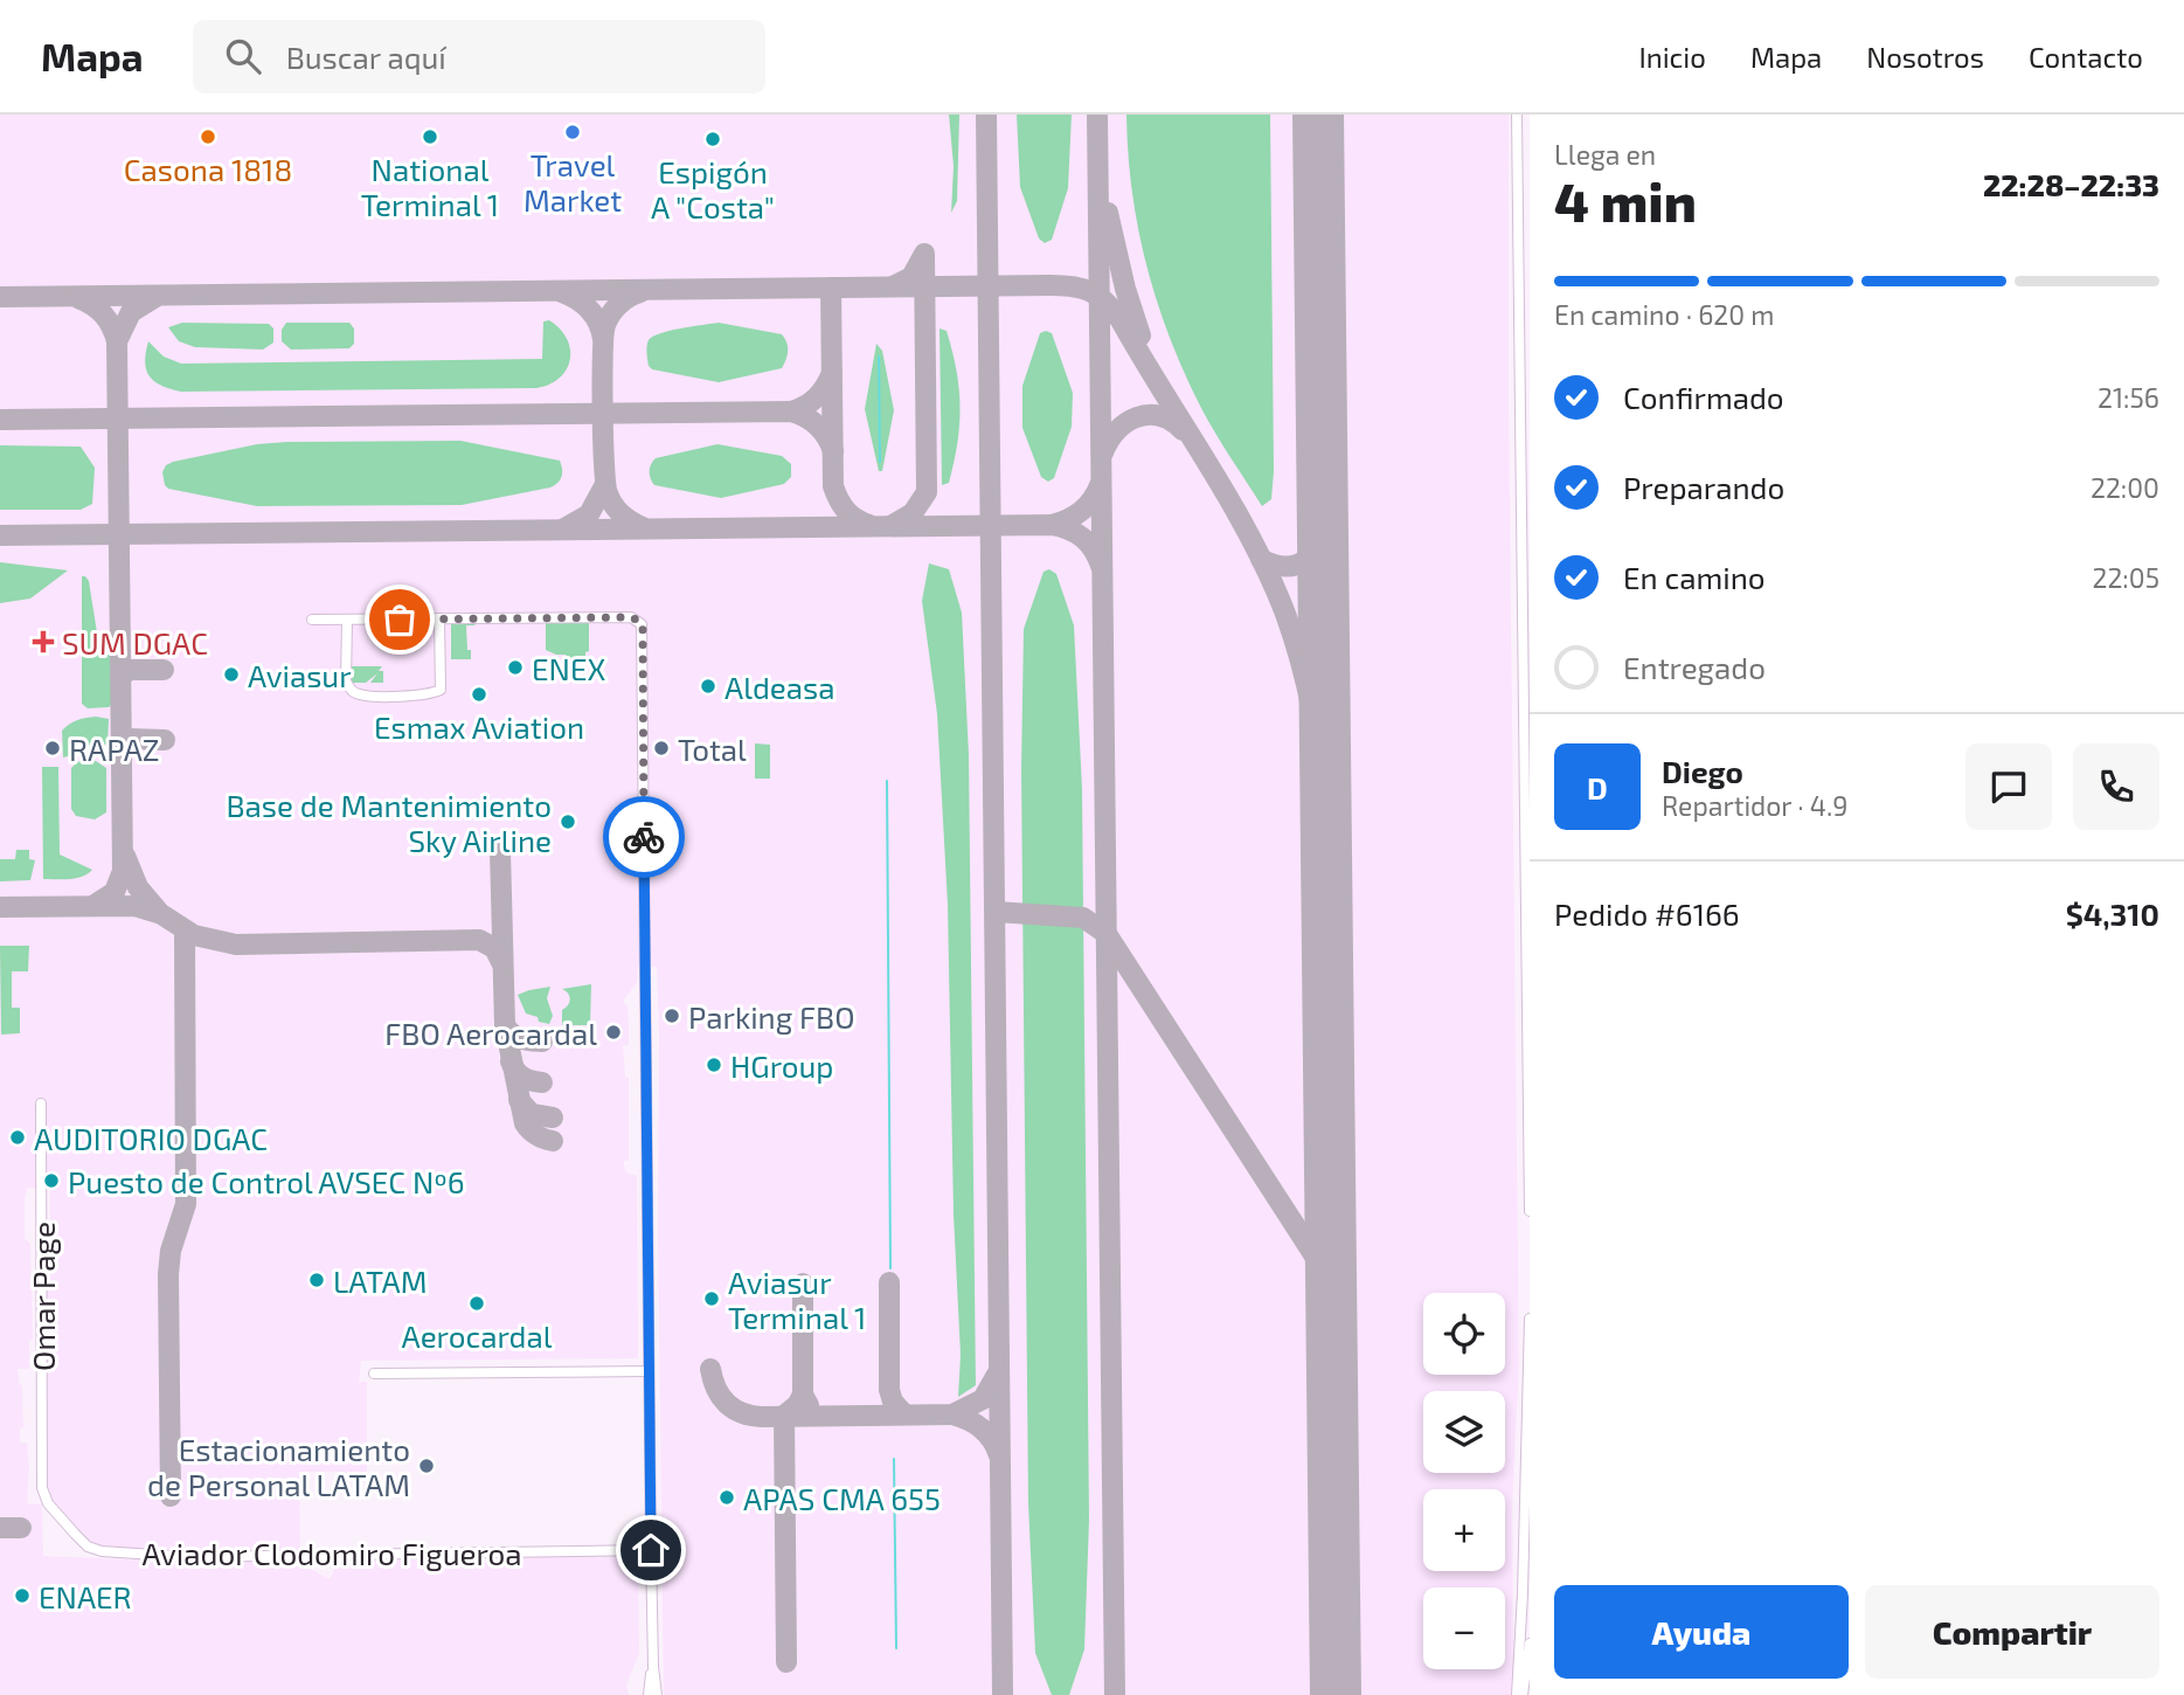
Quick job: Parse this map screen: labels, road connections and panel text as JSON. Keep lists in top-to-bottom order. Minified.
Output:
{"streets":{"street":["Omar Page","Aviador Clodomiro Figueroa"]},"crossings":[["Omar Page","Aviador Clodomiro Figueroa"]],"places":{"other":["Travel Market","Casona 1818","National Terminal 1","Espigón A \"Costa\"","ENEX","Aviasur","Aldeasa","Esmax Aviation","RAPAZ","Total","Base de Mantenimiento Sky Airline","Parking FBO","FBO Aerocardal","HGroup","AUDITORIO DGAC","Puesto de Control AVSEC Nº6","LATAM","Aviasur Terminal 1","Aerocardal","Estacionamiento de Personal LATAM","APAS CMA 655","ENAER"],"health":["SUM DGAC"]},"page":{"header":"Mapa","search":"Buscar aquí","nav":["Inicio","Mapa","Nosotros","Contacto"],"heading":["4 min","Llega en","22:28–22:33"],"panel":["Diego","Repartidor · 4.9","Pedido #6166","$4,310"],"bar":"En camino · 620 m","list":[["Confirmado","21:56"],["Preparando","22:00"],["En camino","22:05"],"Entregado"],"round":"D","map_buttons":["+","−"],"buttons":["Ayuda","Compartir"]}}
